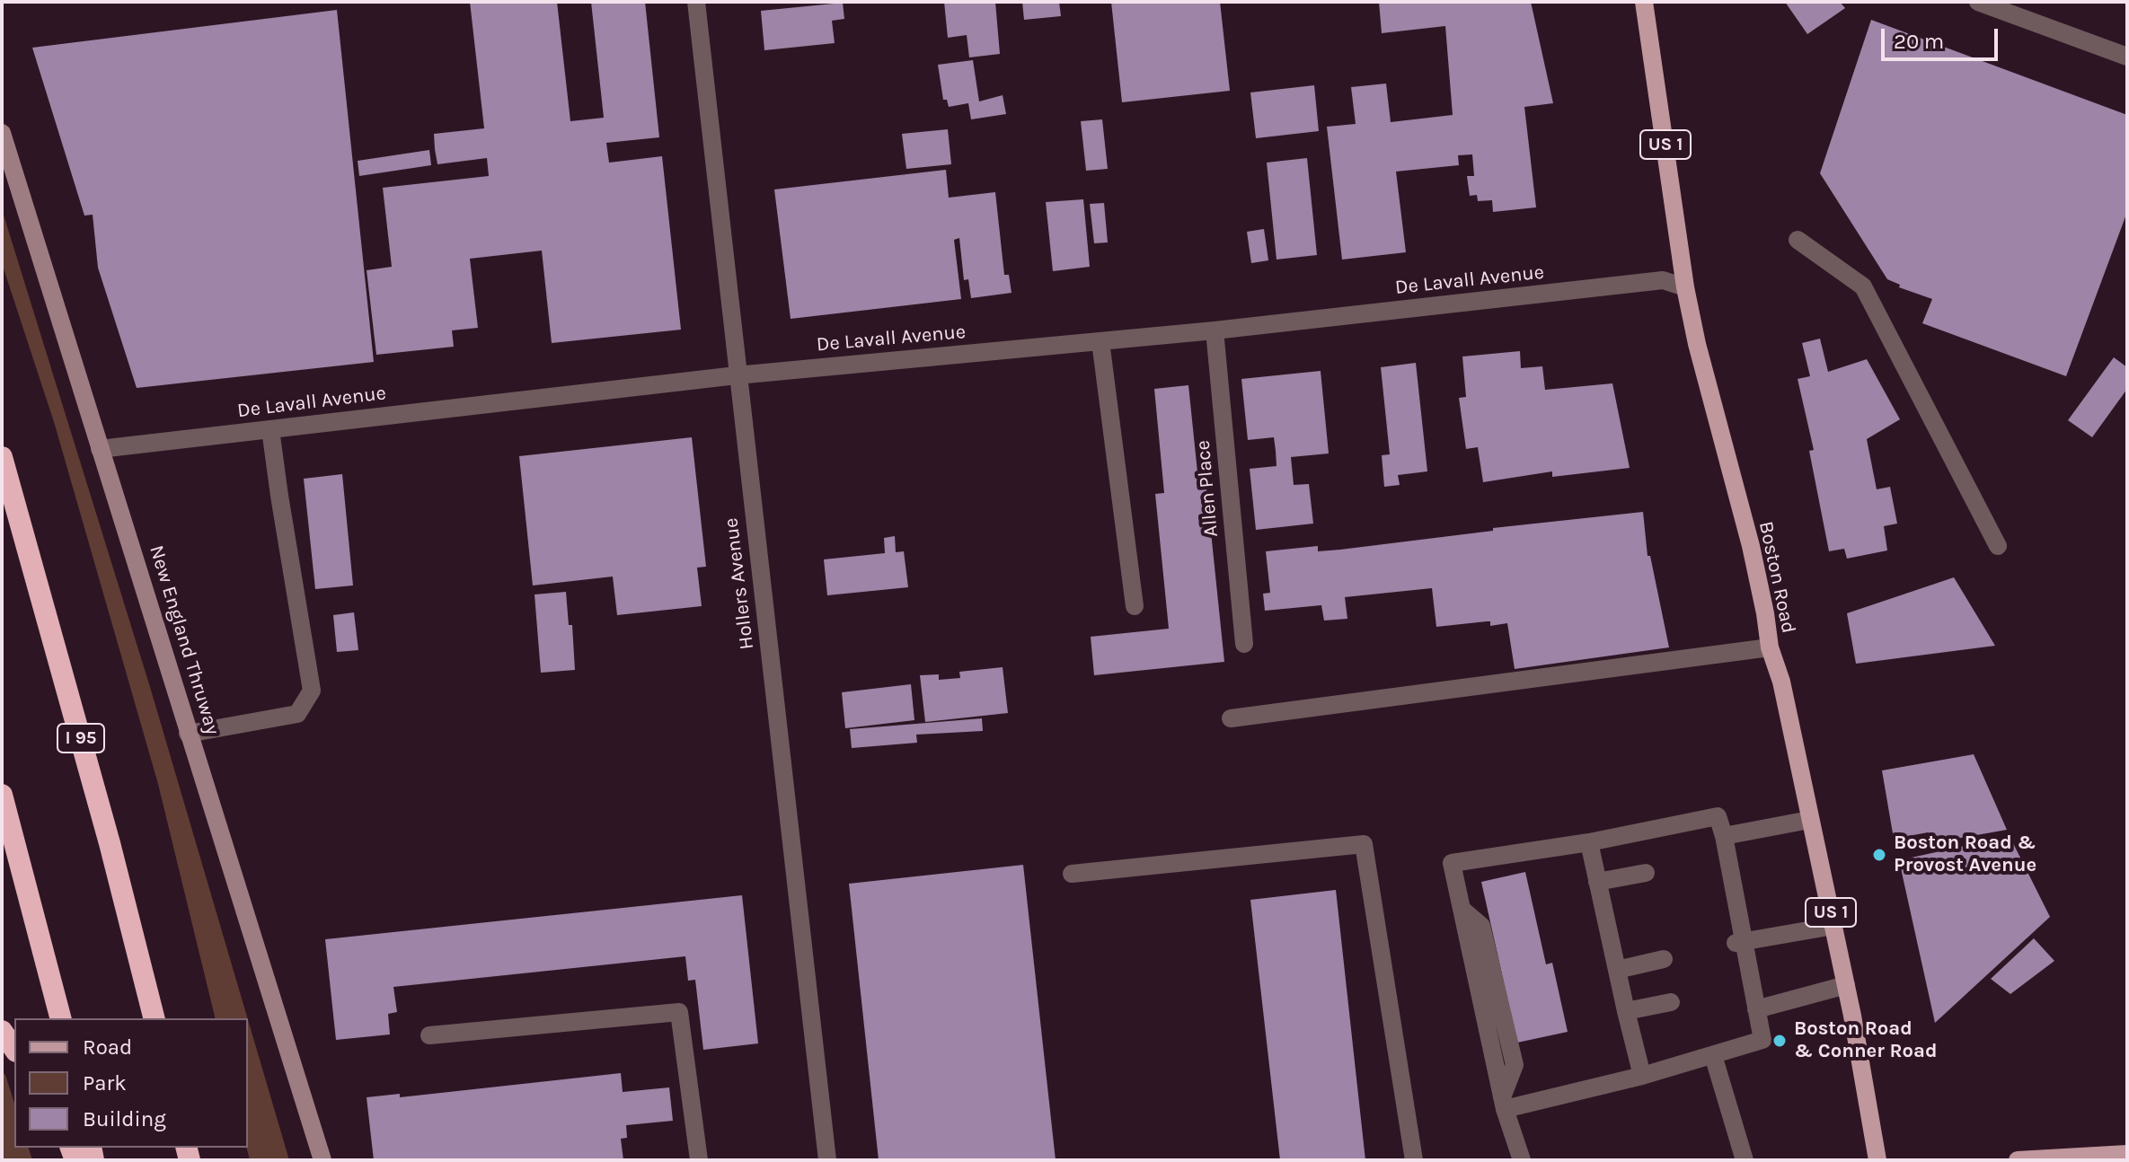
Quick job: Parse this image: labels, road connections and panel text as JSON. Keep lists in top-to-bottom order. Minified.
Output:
{"streets":{"highway":["I 95"],"main road":["US 1","Boston Road","New England Thruway"],"street":["De Lavall Avenue","Allen Place","Hollers Avenue"]},"crossings":[["De Lavall Avenue","Allen Place"],["De Lavall Avenue","Boston Road"],["De Lavall Avenue","Hollers Avenue"],["De Lavall Avenue","New England Thruway"]],"places":["Boston Road & Provost Avenue","Boston Road & Conner Road"],"legend":["Road","Park","Building"],"scale_bar":"20 m"}
